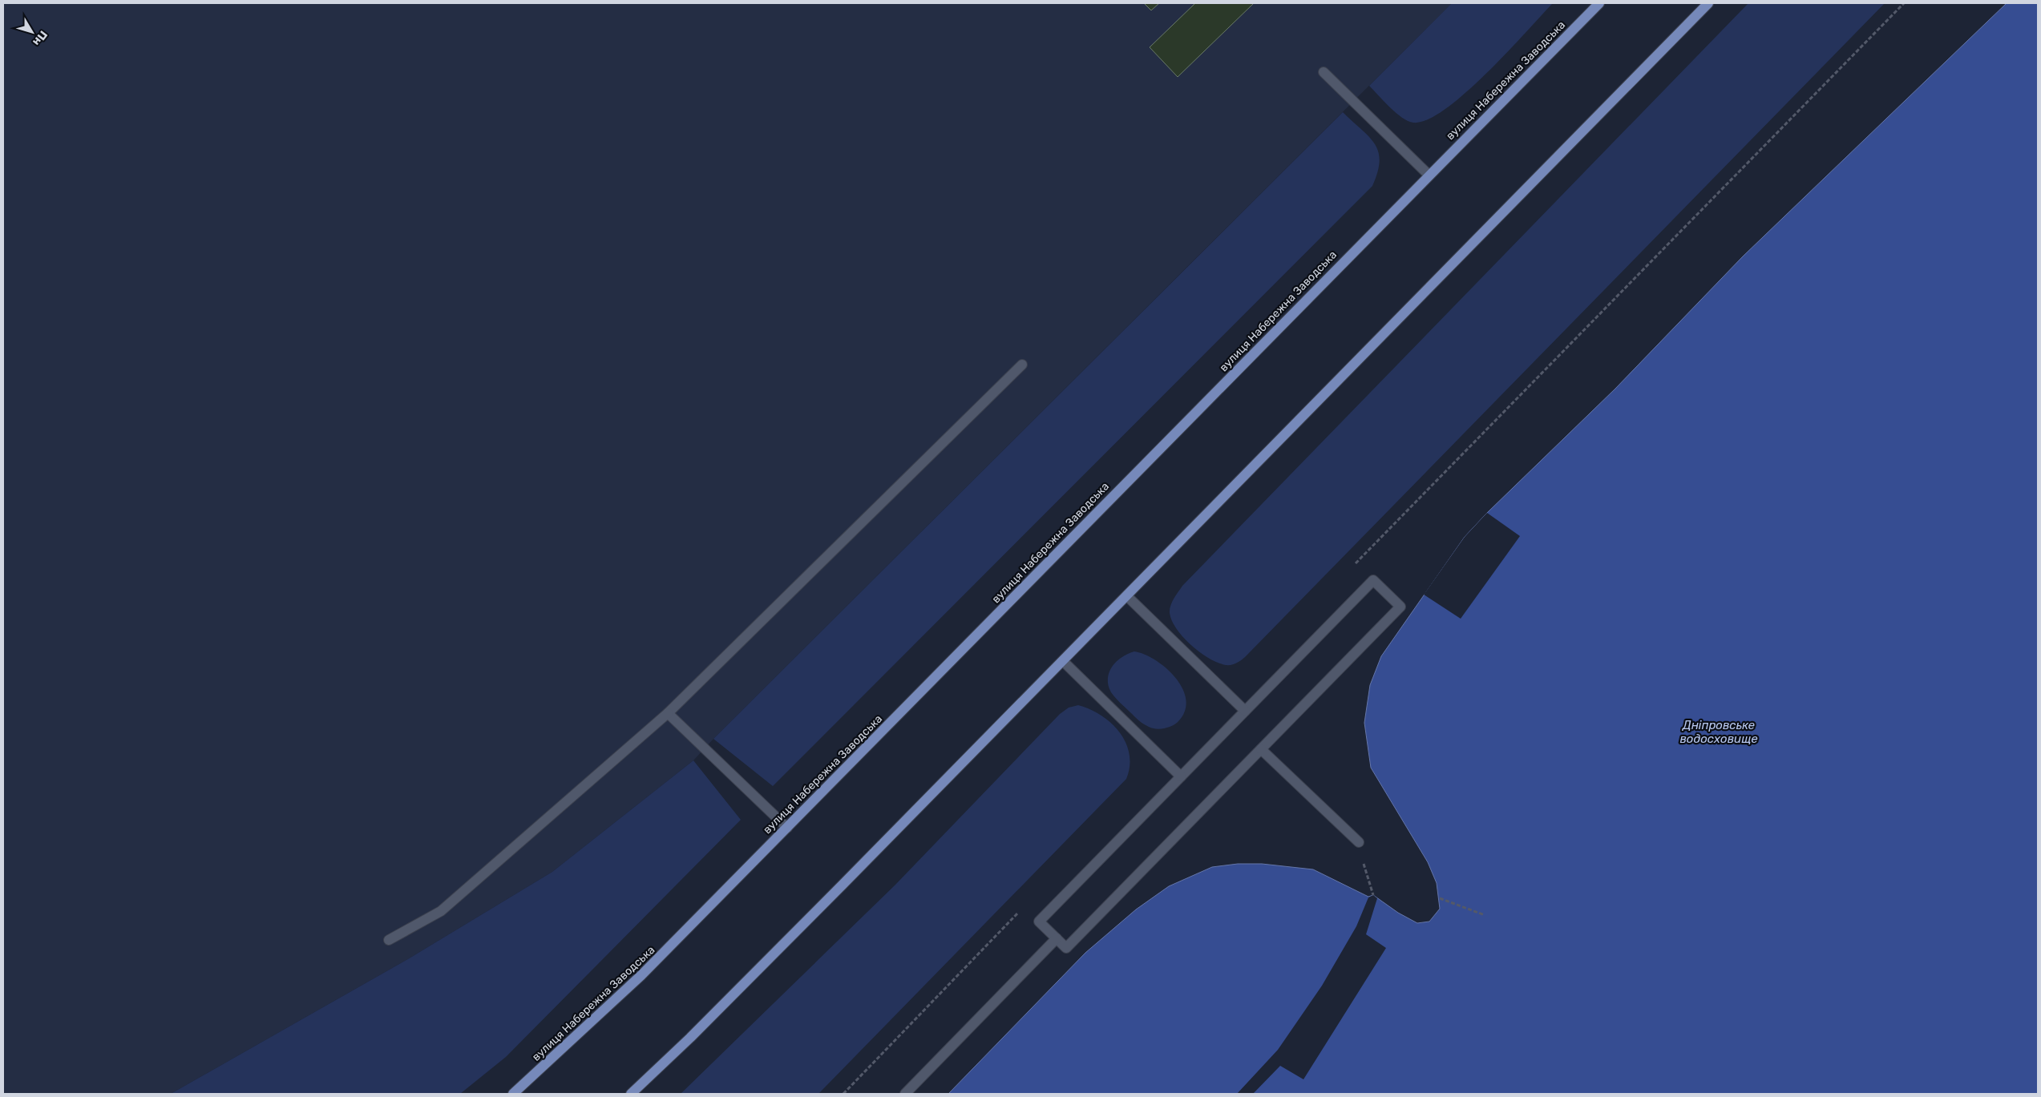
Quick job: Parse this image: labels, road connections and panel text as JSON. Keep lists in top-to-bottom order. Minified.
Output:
{"streets":{"main road":["вулиця Набережна Заводська"]},"water":["Дніпровське водосховище"],"north":"bottom right"}
